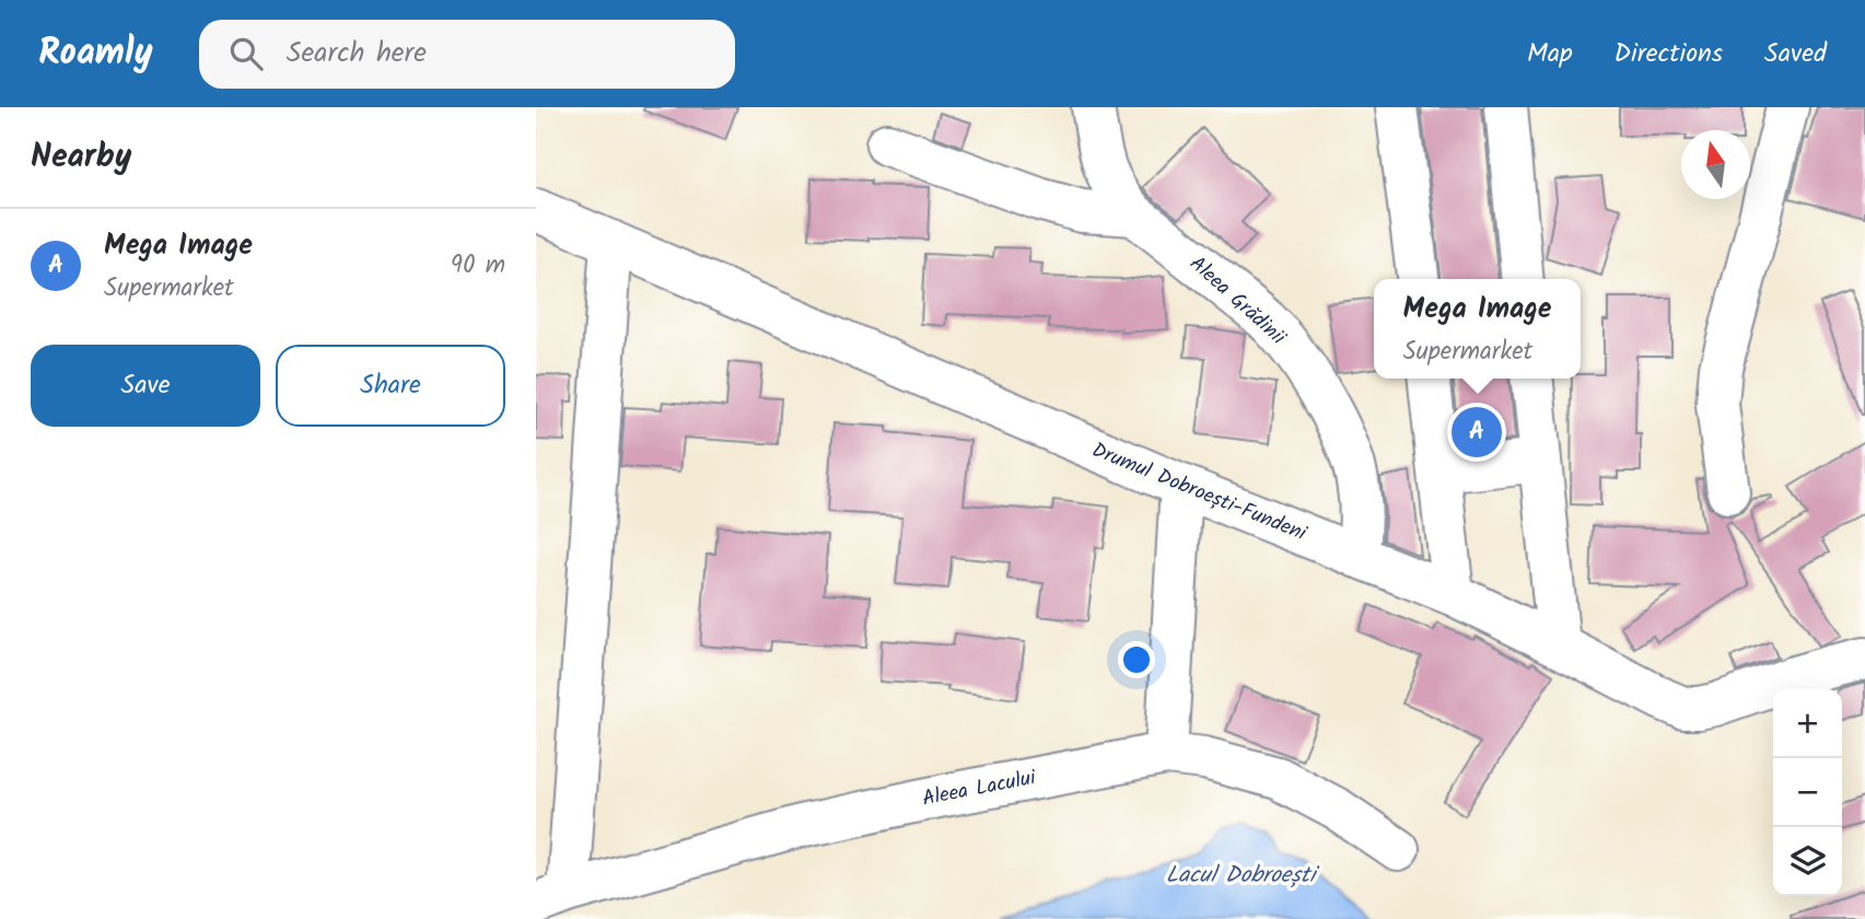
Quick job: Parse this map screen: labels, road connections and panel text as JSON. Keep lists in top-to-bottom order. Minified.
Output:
{"streets":{"street":["Aleea Grădinii","Drumul Dobroești-Fundeni","Aleea Lacului"]},"crossings":[["Aleea Grădinii","Drumul Dobroești-Fundeni"]],"water":["Lacul Dobroești"],"north":"top","page":{"header":"Roamly","search":"Search here","nav":["Map","Directions","Saved"],"heading":"Nearby","list":[{"mark":"A","name":"Mega Image","note":"Supermarket","value":"90 m"}],"popup":["Mega Image","Supermarket"],"buttons":["Save","Share"],"pins":"A","map_buttons":["+","−"]}}
